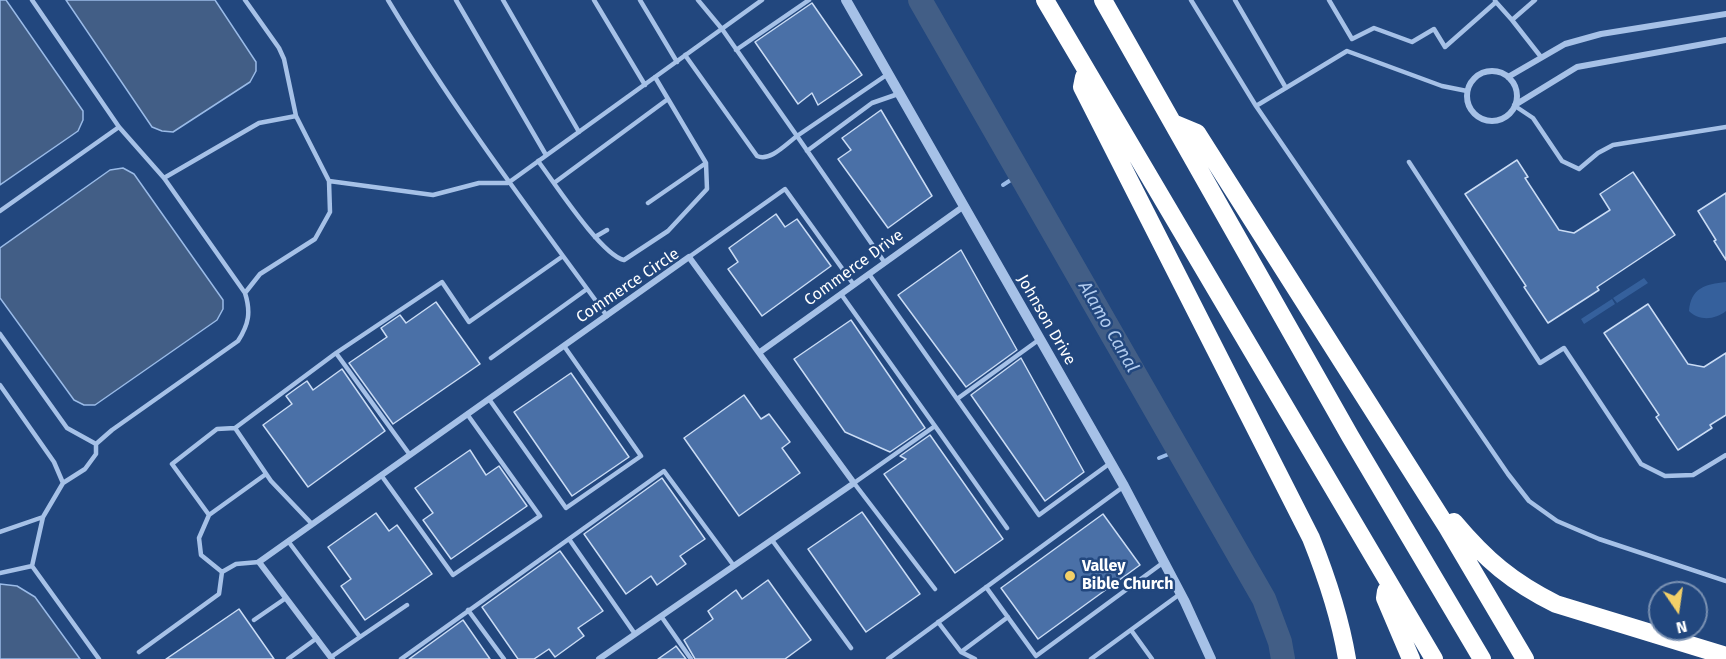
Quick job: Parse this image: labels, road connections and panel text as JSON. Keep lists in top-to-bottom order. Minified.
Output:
{"streets":{"street":["Commerce Drive","Commerce Circle","Johnson Drive"]},"crossings":[["Commerce Drive","Commerce Circle"],["Commerce Drive","Johnson Drive"]],"water":["Alamo Canal"],"places":["Valley Bible Church"],"north":"bottom"}
